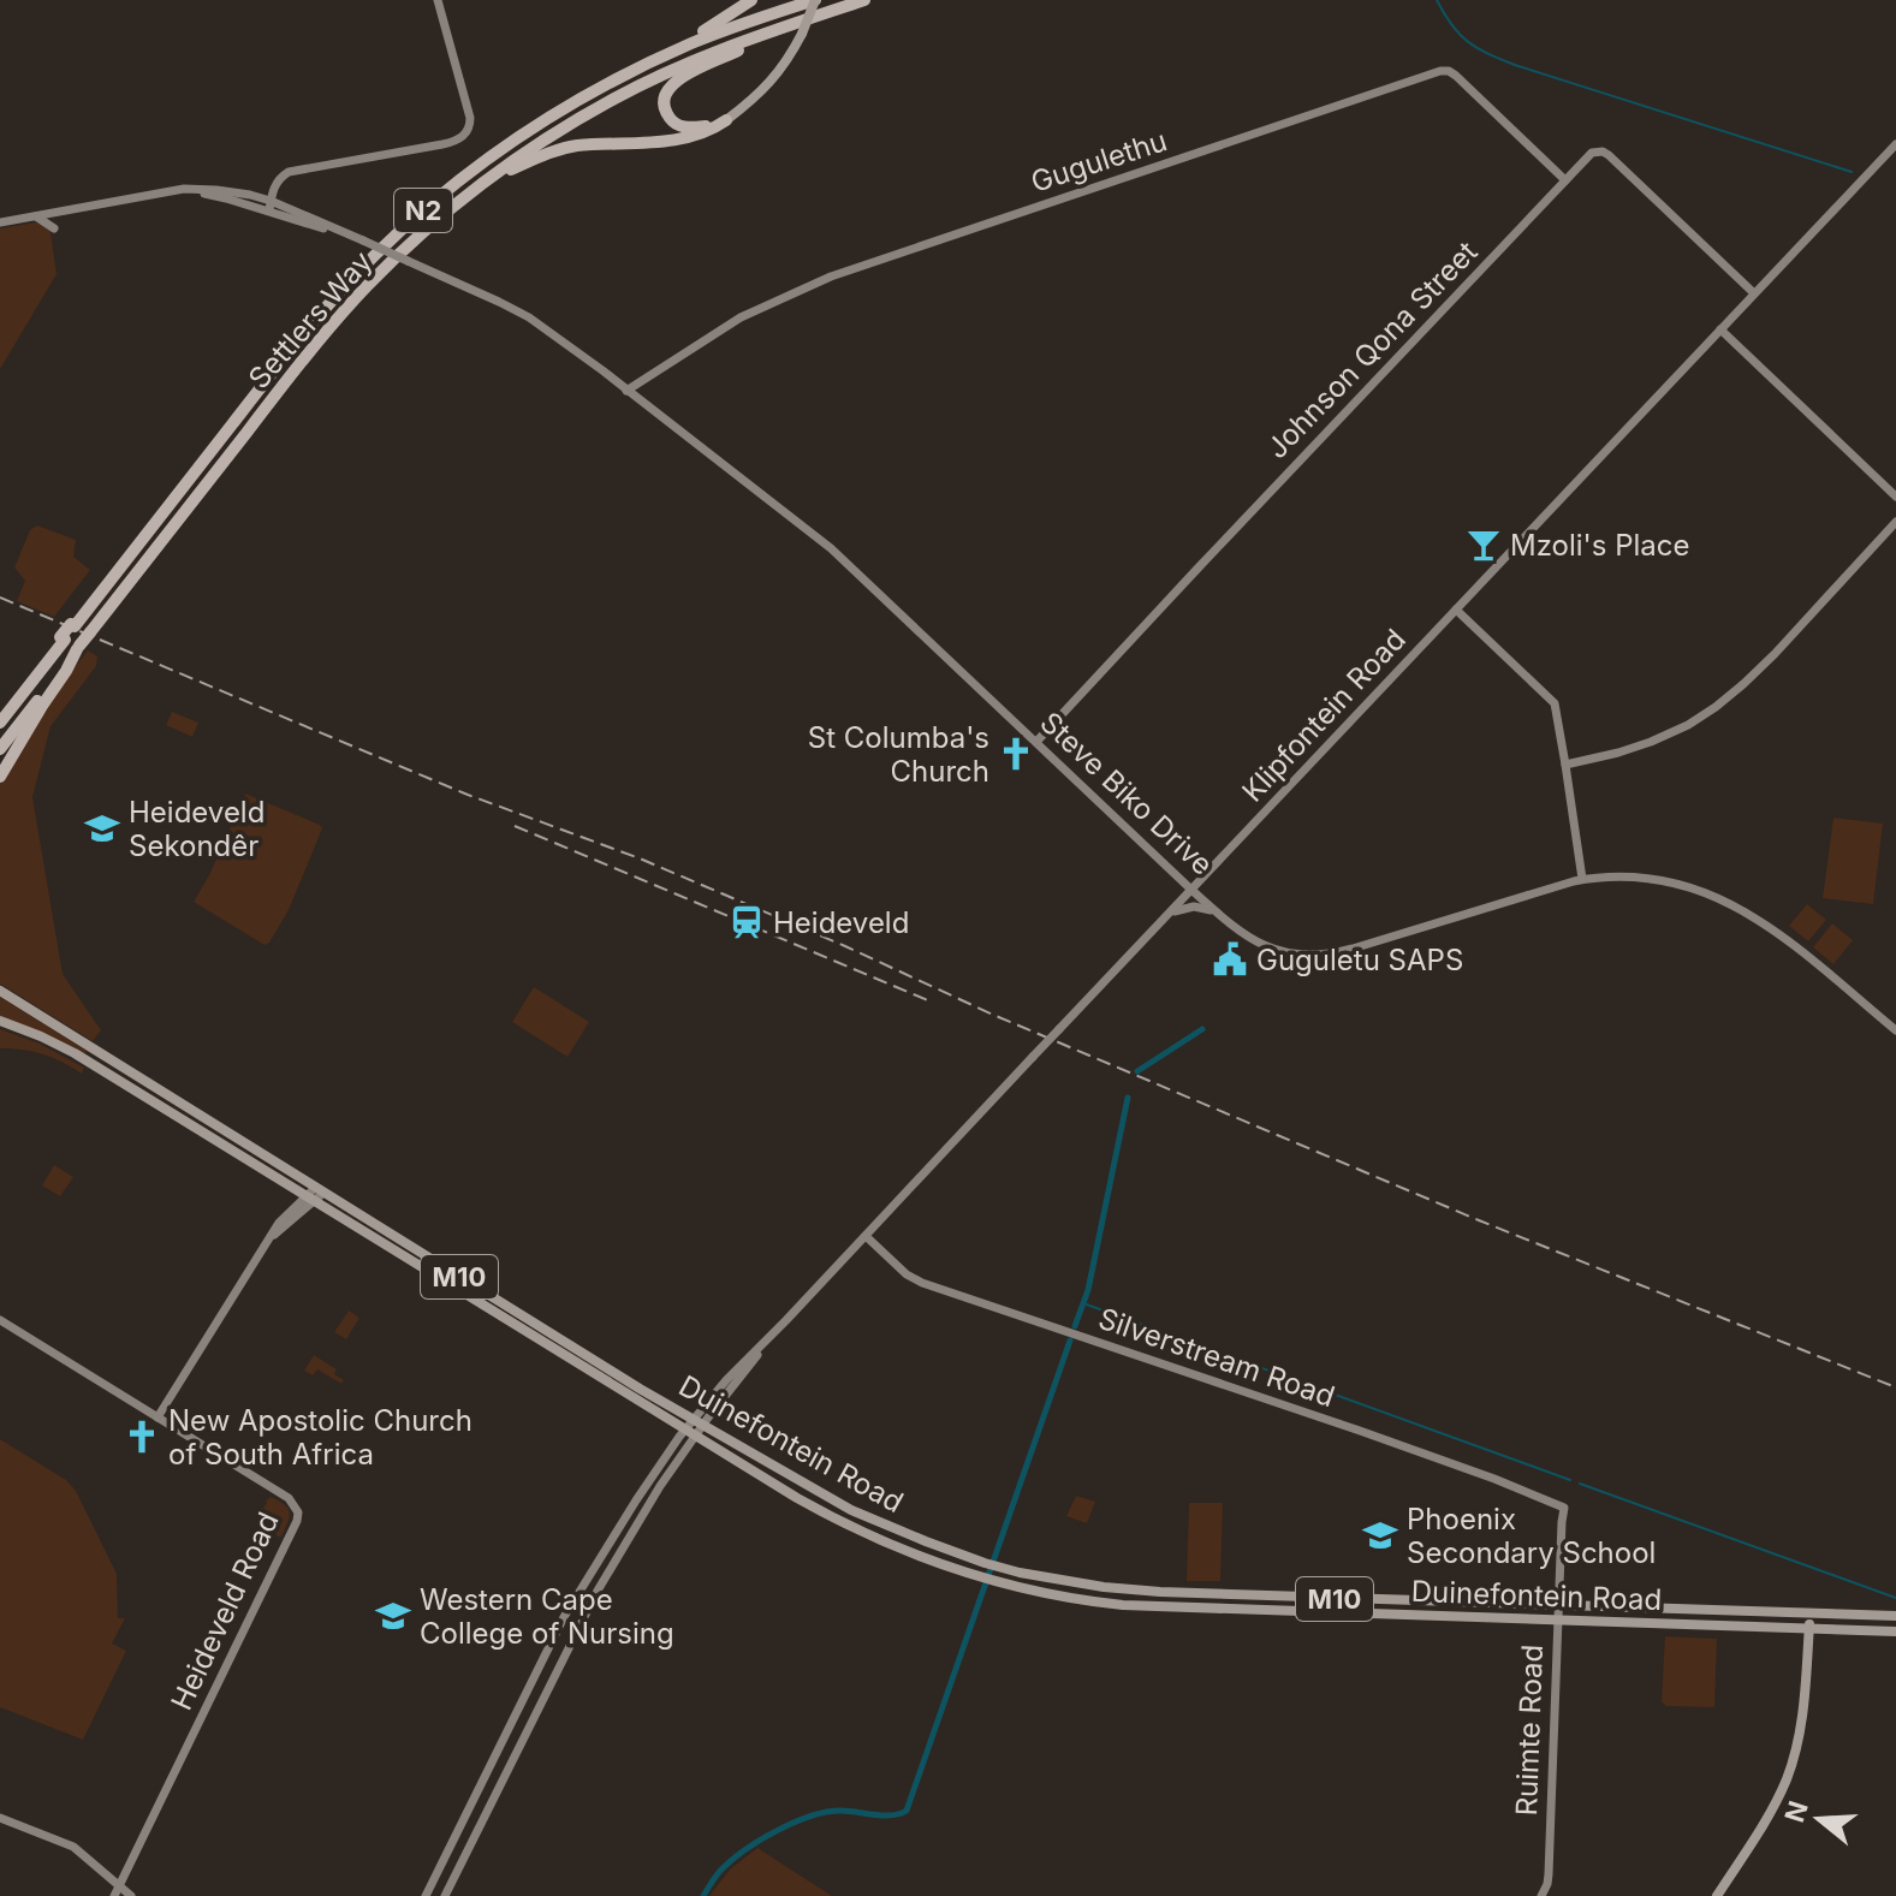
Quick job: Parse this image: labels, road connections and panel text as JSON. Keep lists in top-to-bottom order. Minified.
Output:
{"streets":{"highway":["N2","Settlers Way"],"main road":["M10","Duinefontein Road"],"street":["Gugulethu","Johnson Qona Street","Klipfontein Road","Steve Biko Drive","Silverstream Road","Heideveld Road","Ruimte Road"]},"crossings":[["Gugulethu","Johnson Qona Street"],["Gugulethu","Steve Biko Drive"],["Settlers Way","Steve Biko Drive"],["Johnson Qona Street","Klipfontein Road"],["Johnson Qona Street","Steve Biko Drive"],["Klipfontein Road","Steve Biko Drive"],["Klipfontein Road","Silverstream Road"],["Klipfontein Road","Duinefontein Road"],["Silverstream Road","Ruimte Road"],["Duinefontein Road","Ruimte Road"]],"places":{"bar":["Mzoli's Place"],"church":["St Columba's Church","New Apostolic Church of South Africa"],"school or university":["Heideveld Sekondêr","Phoenix Secondary School","Western Cape College of Nursing"],"station":["Heideveld"],"public building":["Guguletu SAPS"]},"north":"left"}
